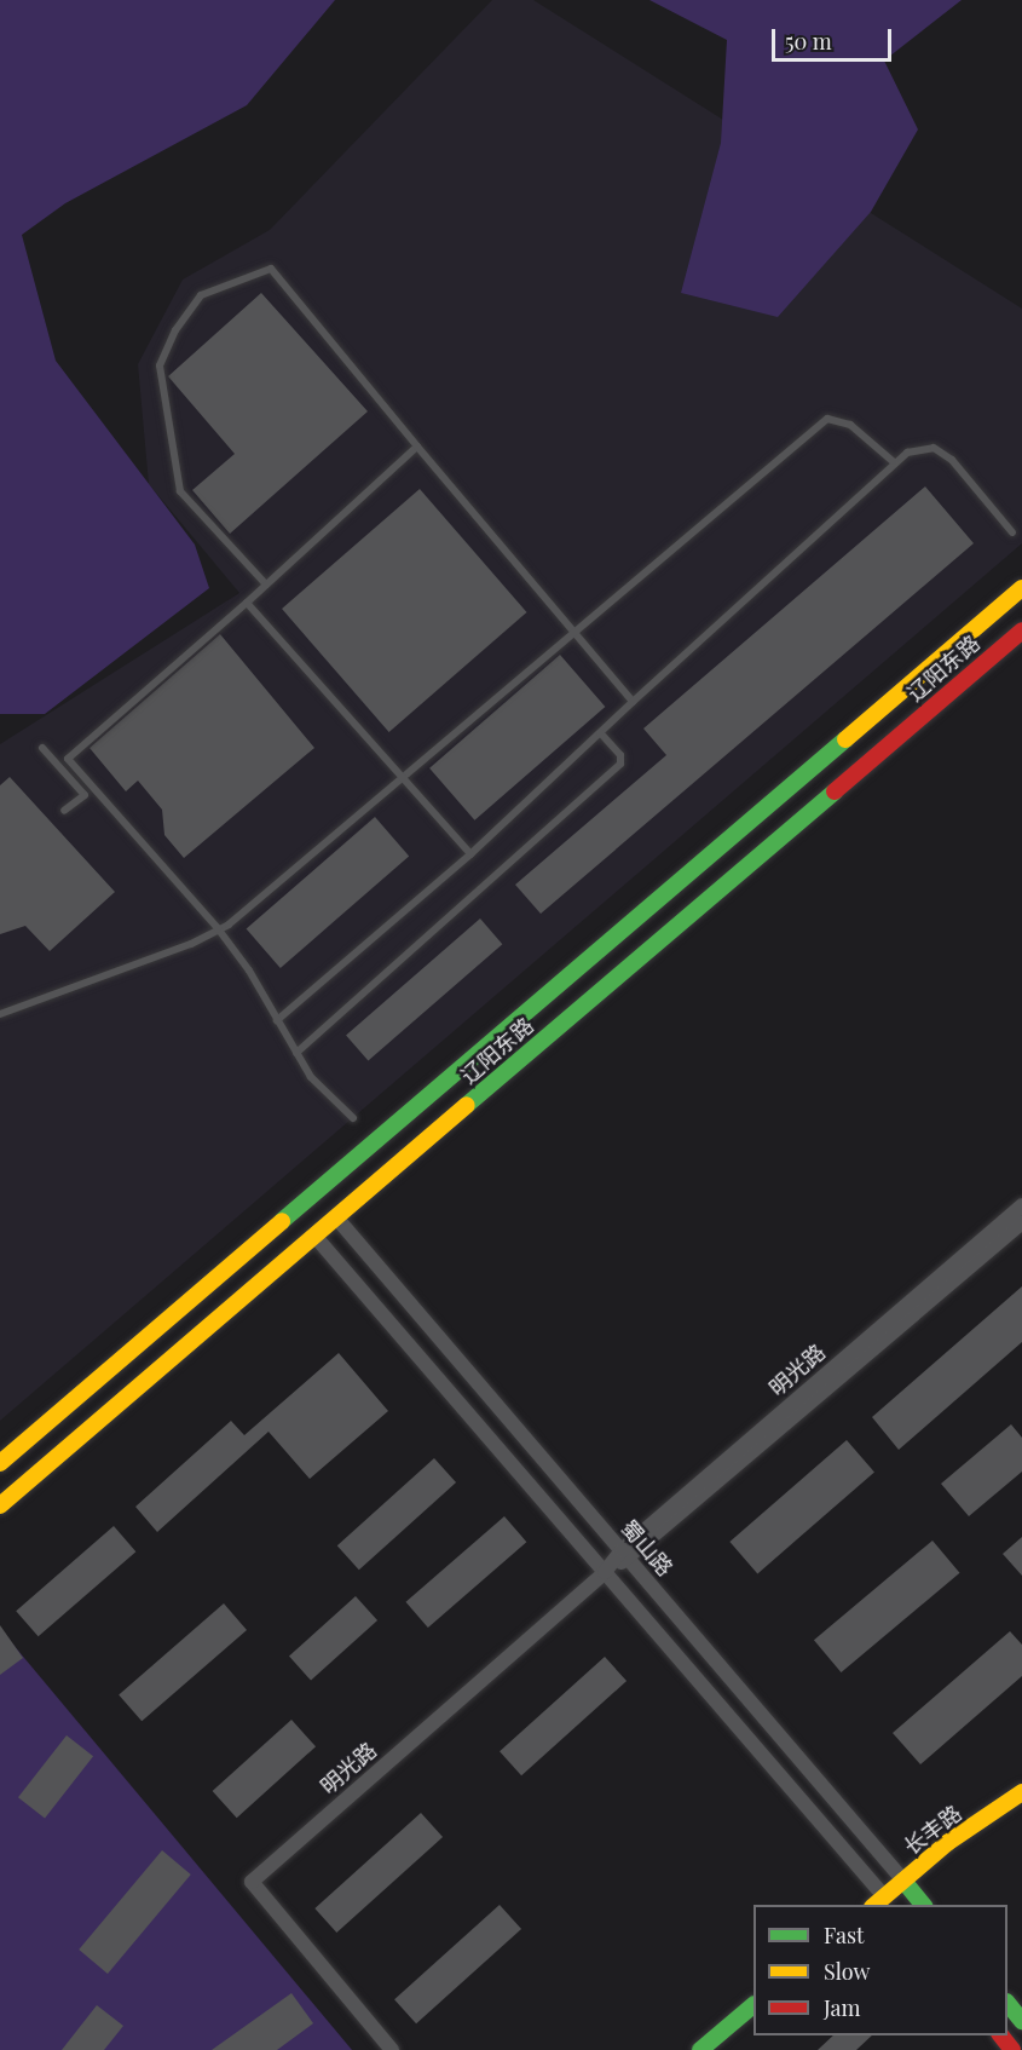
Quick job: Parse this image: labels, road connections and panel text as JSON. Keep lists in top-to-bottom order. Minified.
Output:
{"streets":{"main road":["辽阳东路","蜀山路","长丰路"],"street":["明光路"]},"crossings":[["辽阳东路","蜀山路"],["明光路","蜀山路"],["蜀山路","长丰路"]],"legend":["Fast","Slow","Jam"],"scale_bar":"50 m"}
